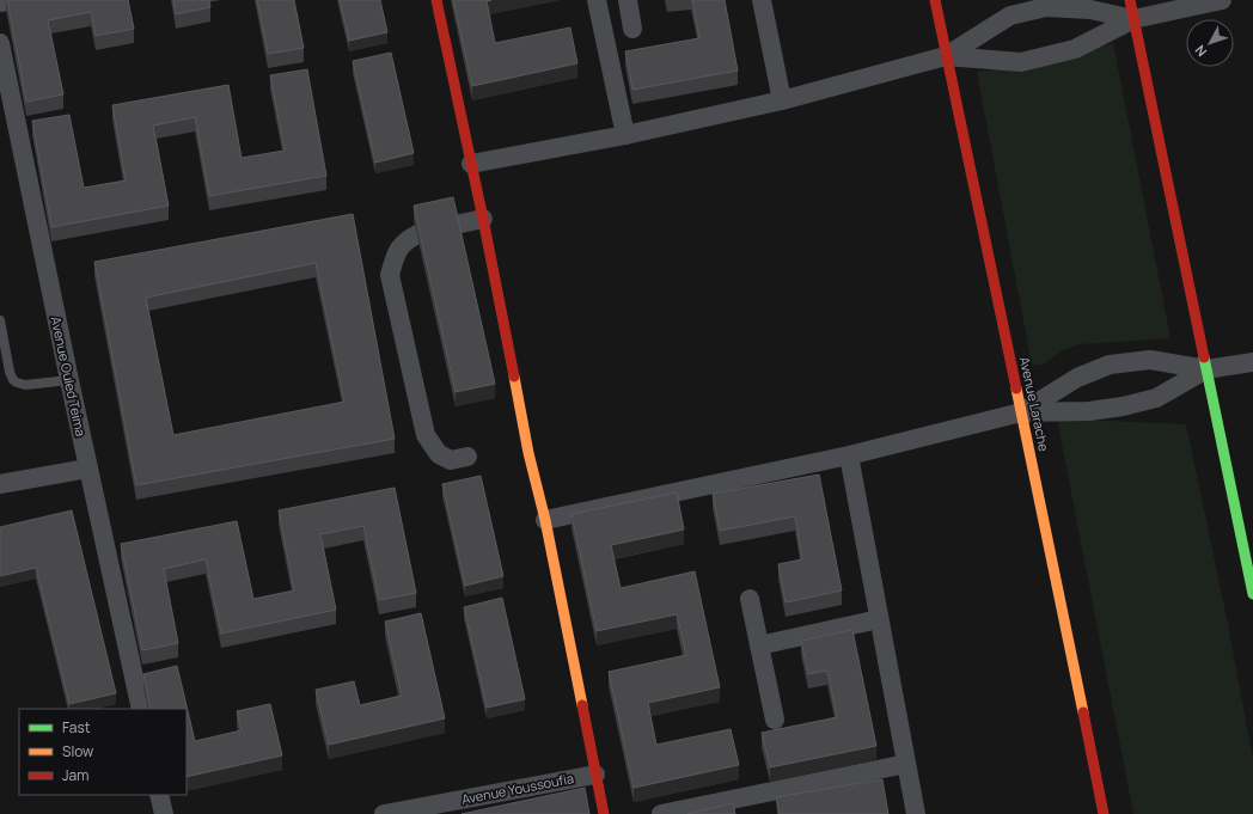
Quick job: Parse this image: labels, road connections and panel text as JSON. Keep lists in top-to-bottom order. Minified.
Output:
{"streets":{"main road":["Avenue Larache"],"street":["Avenue Ouled Teima","Avenue Youssoufia"]},"legend":["Fast","Slow","Jam"],"north":"bottom left"}
